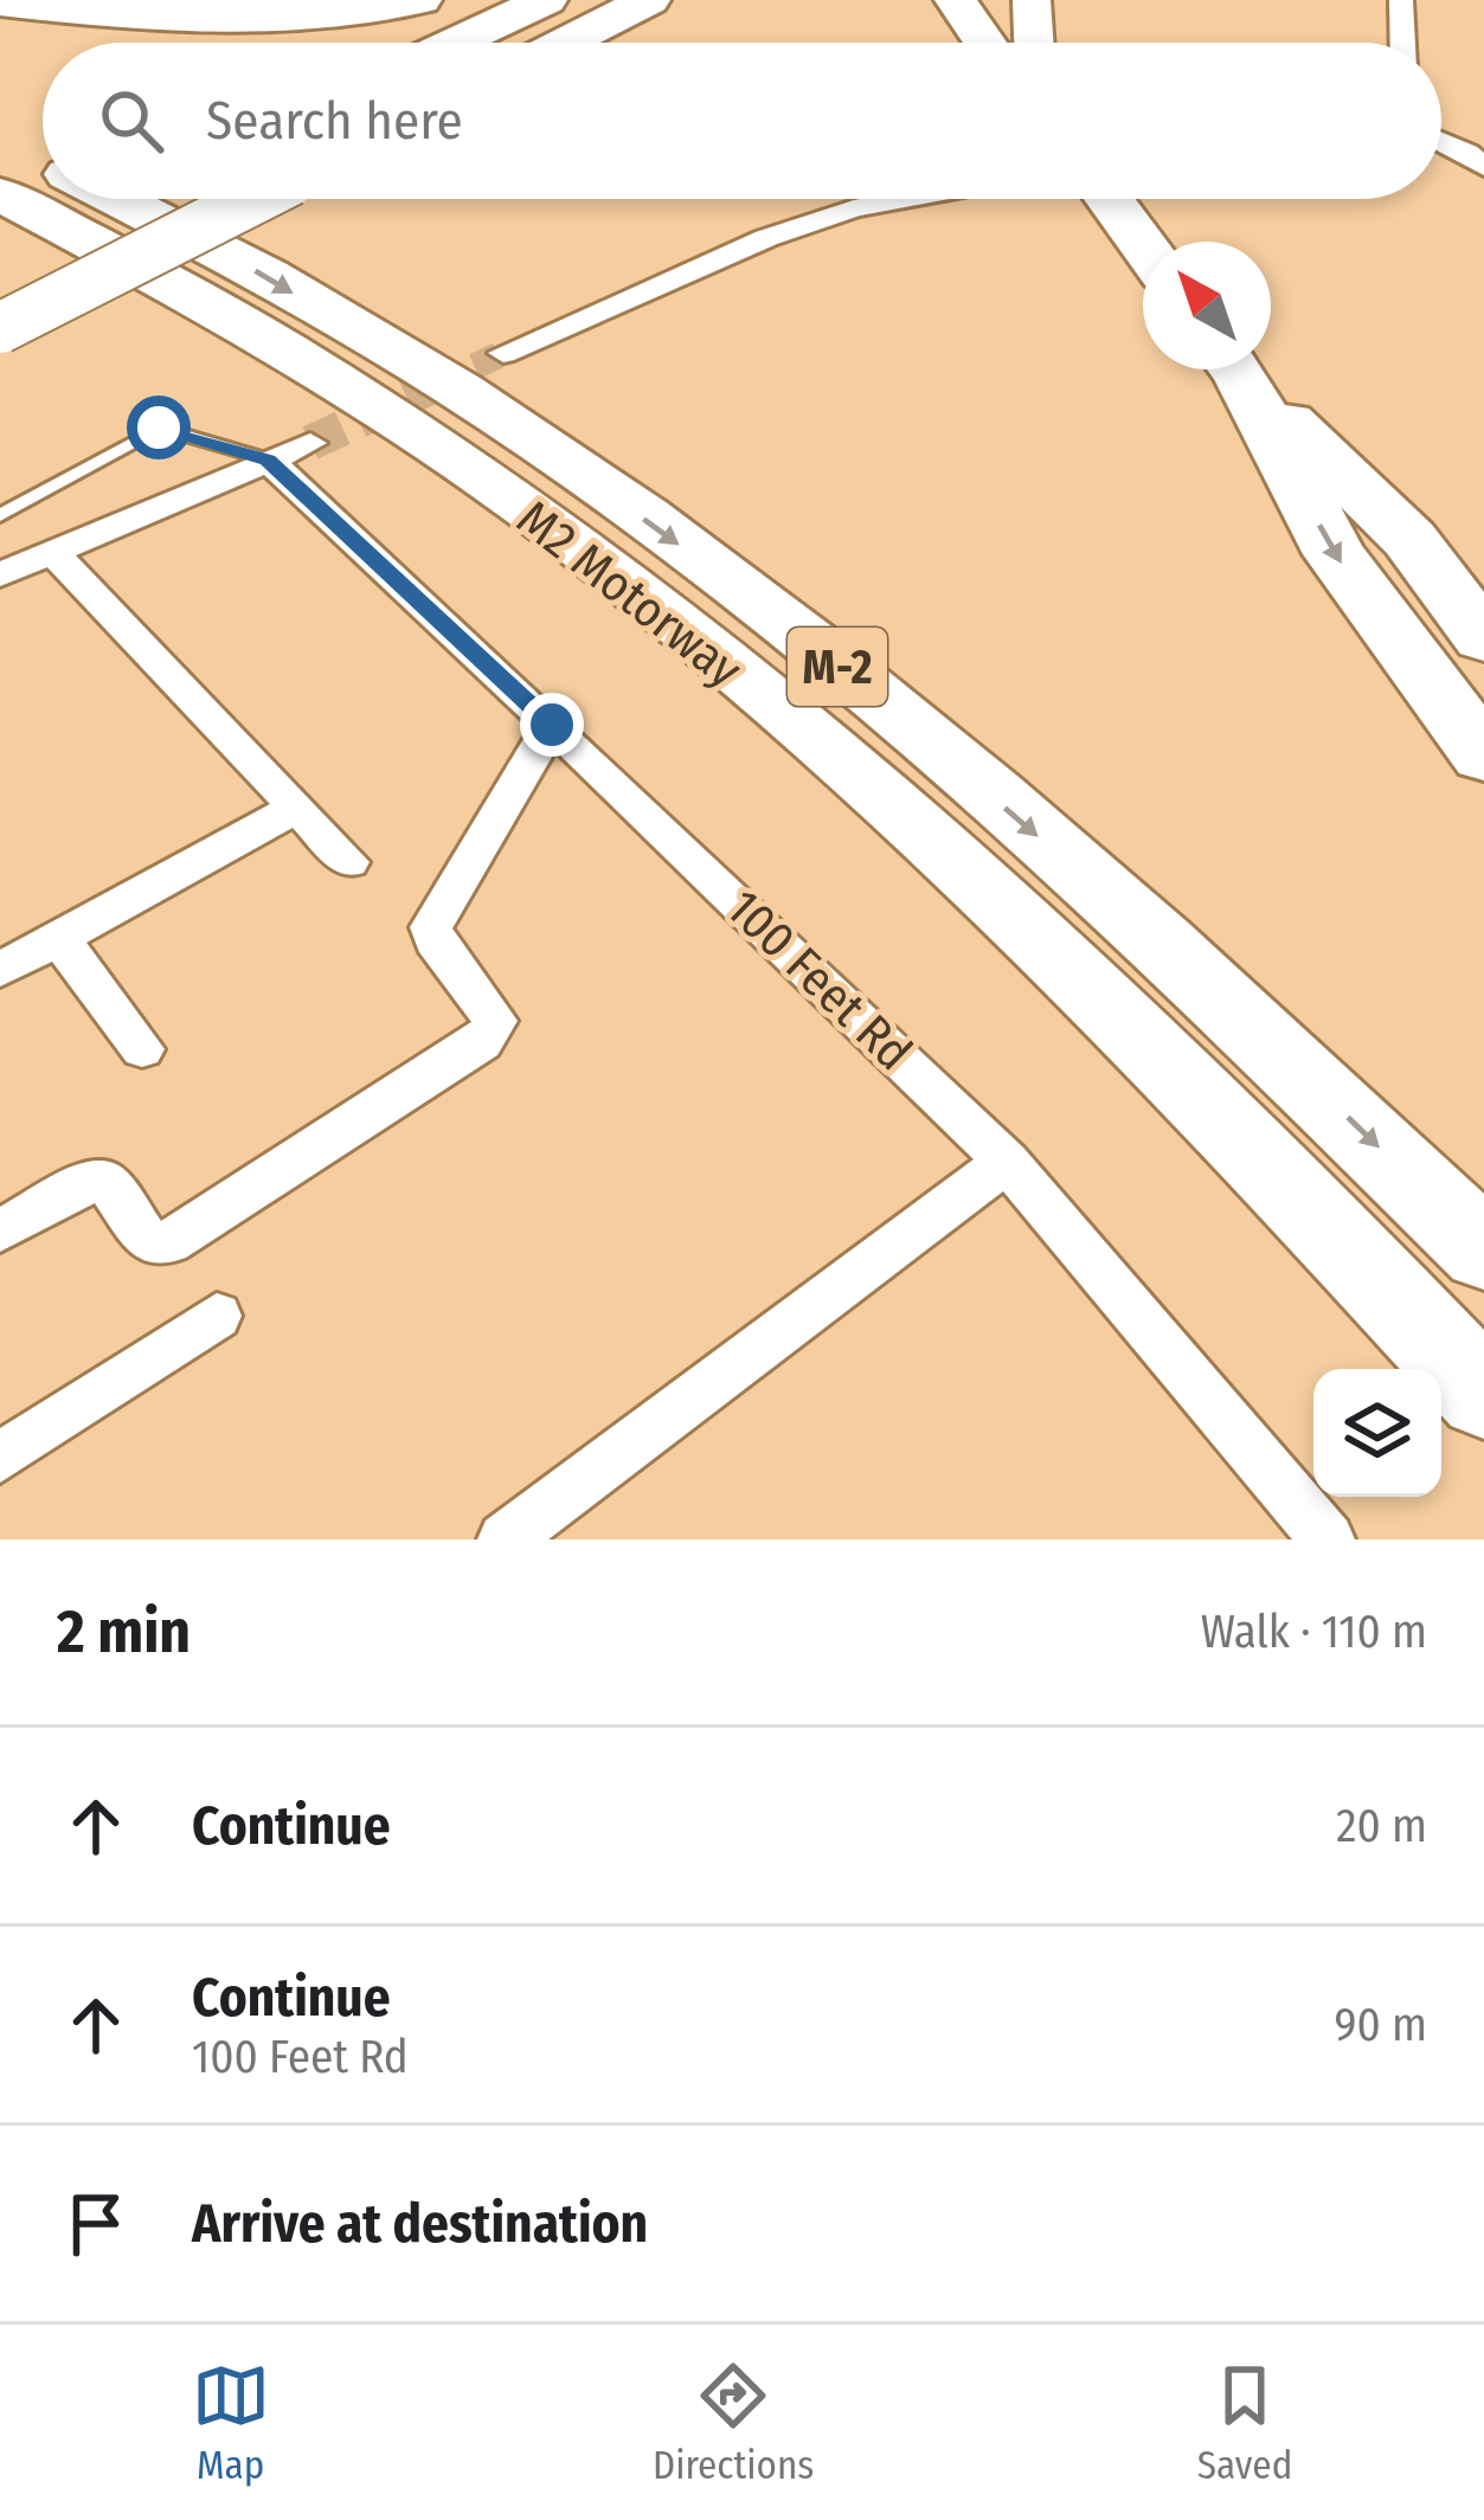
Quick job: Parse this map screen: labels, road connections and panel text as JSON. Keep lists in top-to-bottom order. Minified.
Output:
{"streets":{"highway":["M2 Motorway","M-2"],"street":["100 Feet Rd"]},"north":"top left","page":{"search":"Search here","heading":["2 min","Walk · 110 m"],"list":[["Continue","20 m"],["Continue","100 Feet Rd","90 m"],"Arrive at destination"],"nav":["Map","Directions","Saved"]}}
